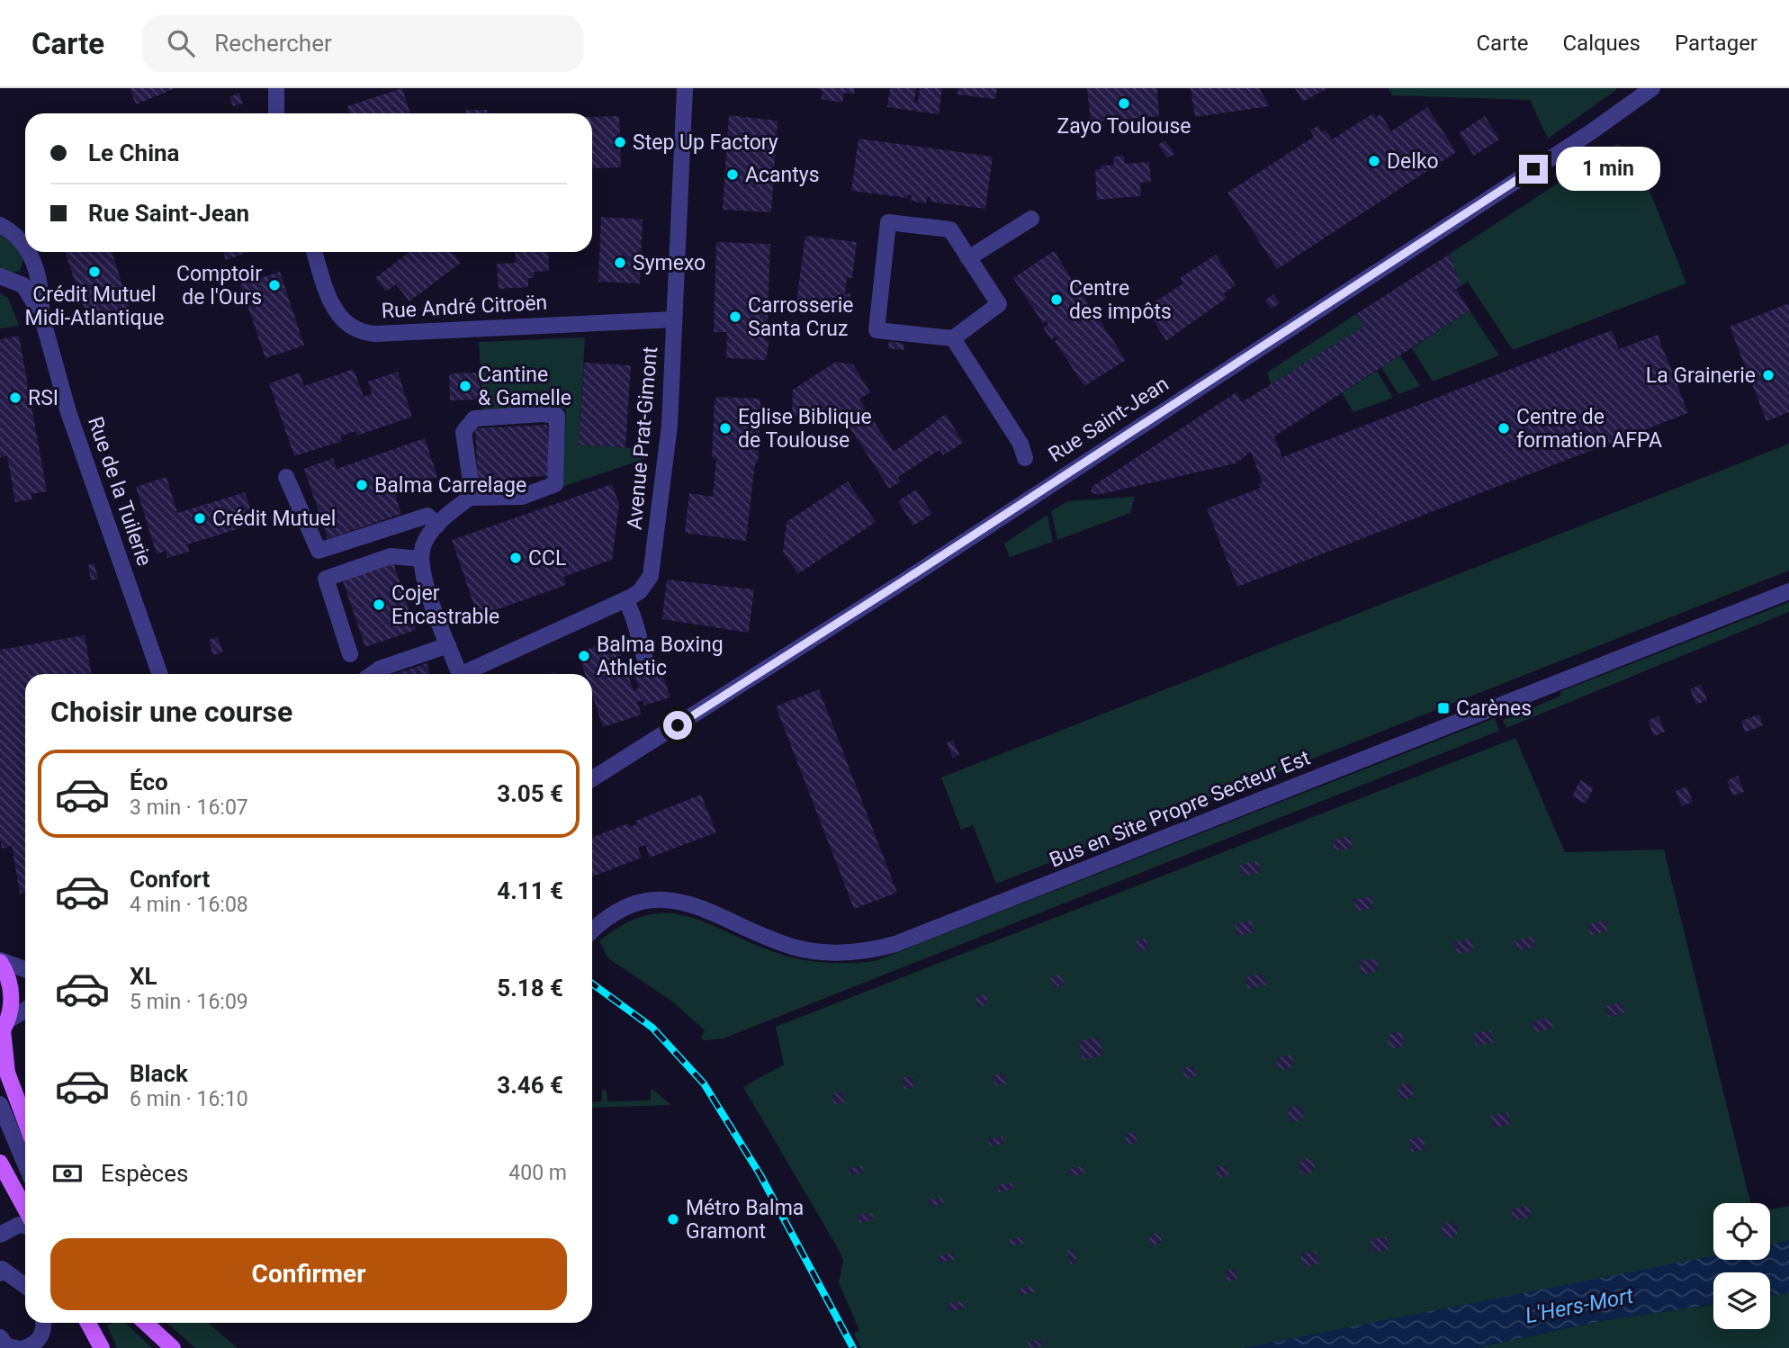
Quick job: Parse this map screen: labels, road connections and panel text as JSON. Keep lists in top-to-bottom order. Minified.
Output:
{"streets":{"street":["Rue André Citroën","Rue Saint-Jean","Avenue Prat-Gimont","Rue de la Tuilerie","Bus en Site Propre Secteur Est"]},"crossings":[["Rue André Citroën","Avenue Prat-Gimont"]],"water":["L'Hers-Mort"],"places":{"other":["Zayo Toulouse","Step Up Factory","Delko","Acantys","Symexo","Crédit Mutuel Midi-Atlantique","Comptoir de l'Ours","Centre des impôts","Carrosserie Santa Cruz","La Grainerie","Cantine & Gamelle","RSI","Eglise Biblique de Toulouse","Centre de formation AFPA","Balma Carrelage","Crédit Mutuel","CCL","Cojer Encastrable","Balma Boxing Athletic","Métro Balma Gramont"],"transit":["Carènes"]},"page":{"header":"Carte","search":"Rechercher","nav":["Carte","Calques","Partager"],"banner":["Le China","Rue Saint-Jean"],"bubble":"1 min","heading":"Choisir une course","list":[{"name":"Éco","note":"3 min · 16:07","value":"3.05 €"},{"name":"Confort","note":"4 min · 16:08","value":"4.11 €"},{"name":"XL","note":"5 min · 16:09","value":"5.18 €"},{"name":"Black","note":"6 min · 16:10","value":"3.46 €"}],"pay":["Espèces","400 m"],"buttons":"Confirmer"}}
